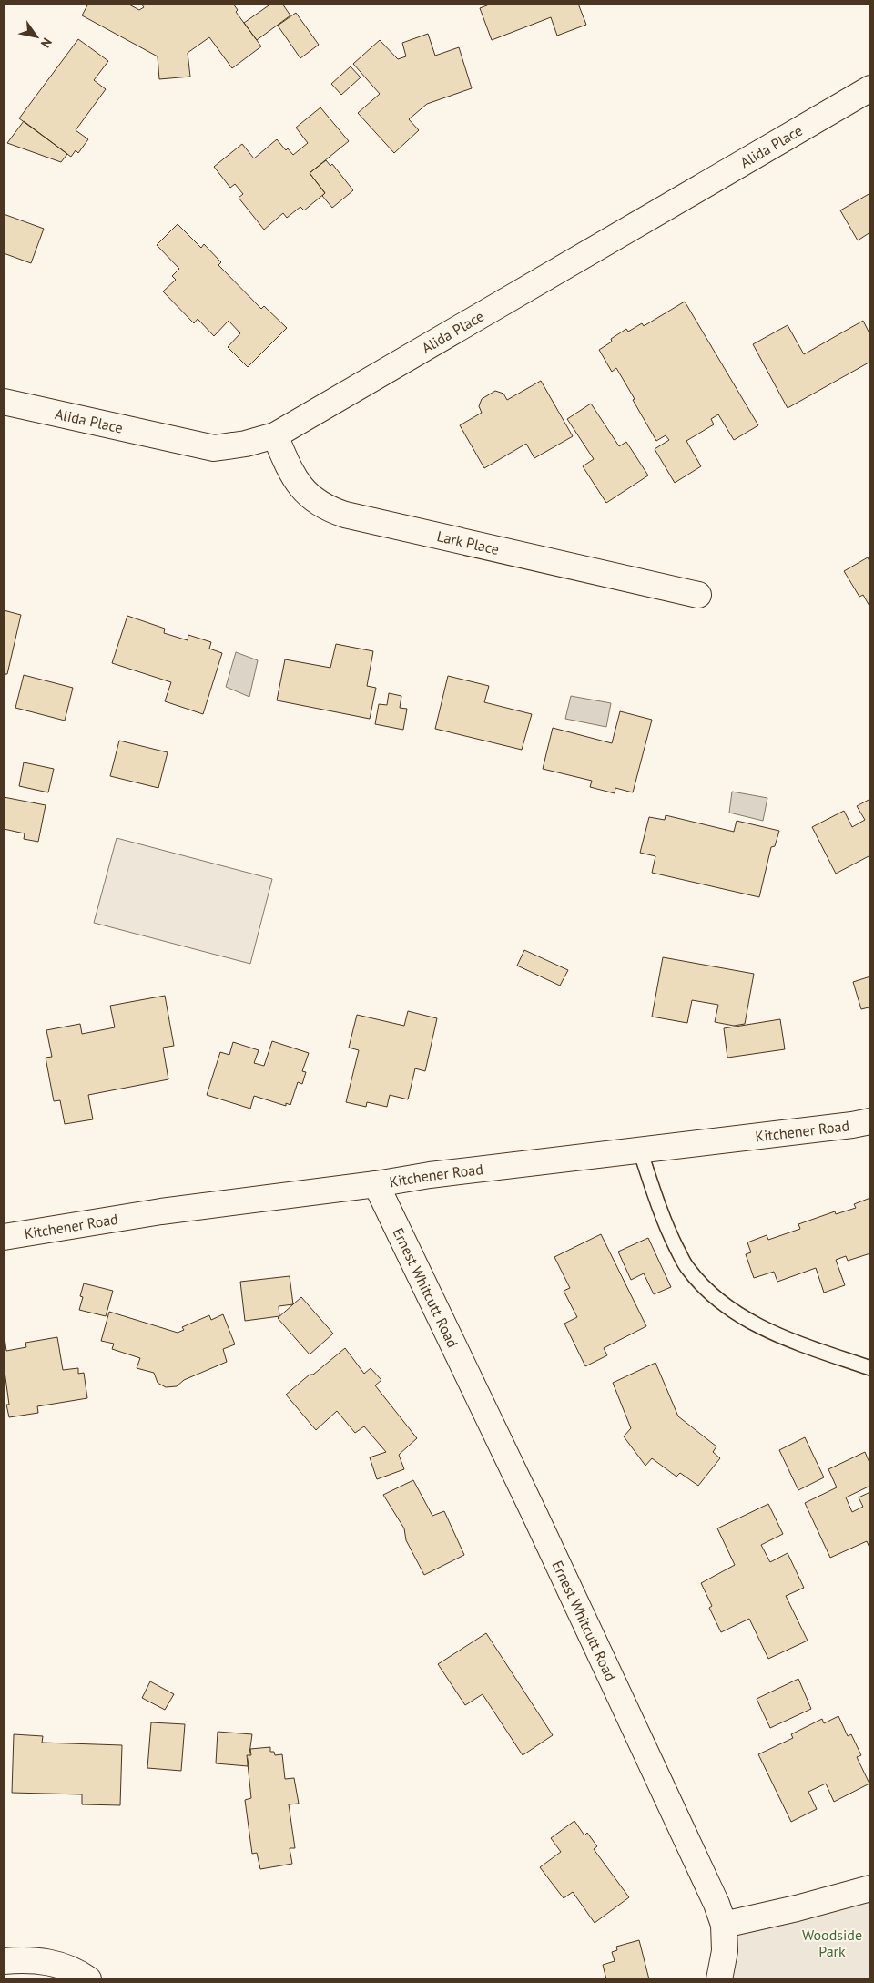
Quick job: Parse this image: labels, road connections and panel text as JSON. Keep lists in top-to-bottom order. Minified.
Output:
{"streets":{"street":["Alida Place","Lark Place","Kitchener Road","Ernest Whitcutt Road"]},"crossings":[["Alida Place","Lark Place"],["Kitchener Road","Ernest Whitcutt Road"]],"parks":["Woodside Park"],"north":"bottom right"}
